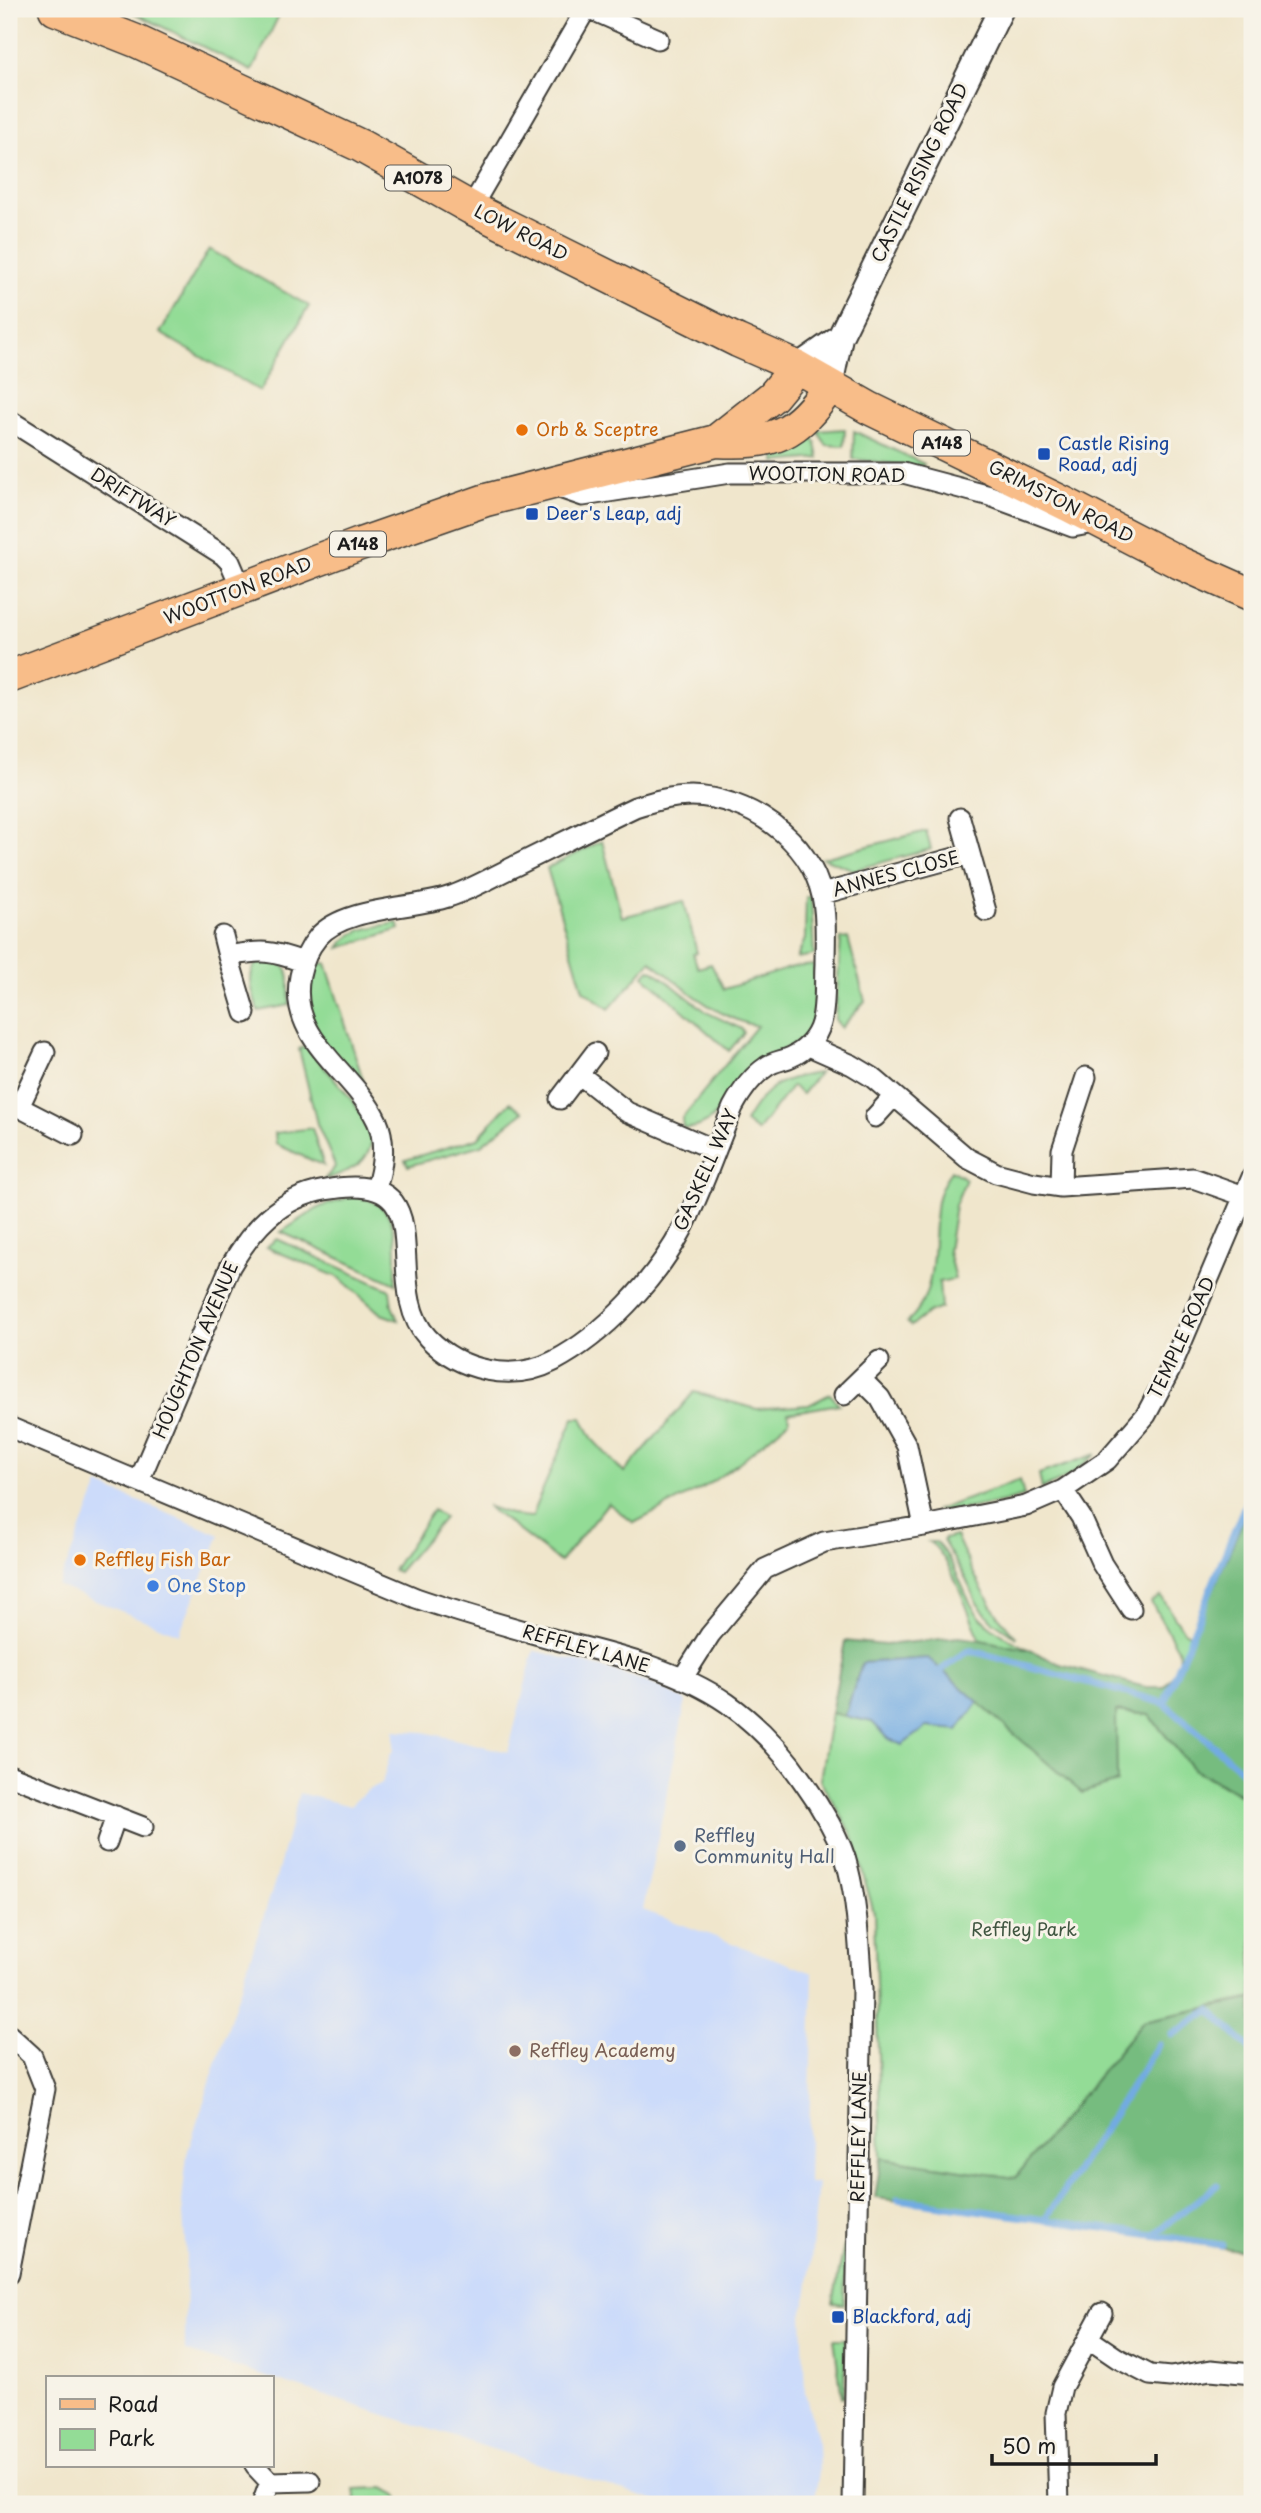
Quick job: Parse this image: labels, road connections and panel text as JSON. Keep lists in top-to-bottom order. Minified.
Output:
{"streets":{"main road":["A1078","LOW ROAD","A148","WOOTTON ROAD","GRIMSTON ROAD"],"street":["CASTLE RISING ROAD","DRIFTWAY","ANNES CLOSE","GASKELL WAY","TEMPLE ROAD","HOUGHTON AVENUE","REFFLEY LANE"]},"crossings":[["CASTLE RISING ROAD","LOW ROAD"],["CASTLE RISING ROAD","WOOTTON ROAD"],["CASTLE RISING ROAD","GRIMSTON ROAD"],["LOW ROAD","WOOTTON ROAD"],["LOW ROAD","GRIMSTON ROAD"],["WOOTTON ROAD","DRIFTWAY"],["WOOTTON ROAD","GRIMSTON ROAD"],["GASKELL WAY","HOUGHTON AVENUE"],["TEMPLE ROAD","REFFLEY LANE"],["HOUGHTON AVENUE","REFFLEY LANE"]],"parks":["Reffley Park"],"places":{"other":["Orb & Sceptre","Reffley Fish Bar","One Stop","Reffley Community Hall","Reffley Academy"],"transit":["Castle Rising Road, adj","Deer's Leap, adj","Blackford, adj"]},"legend":["Road","Park"],"scale_bar":"50 m"}
